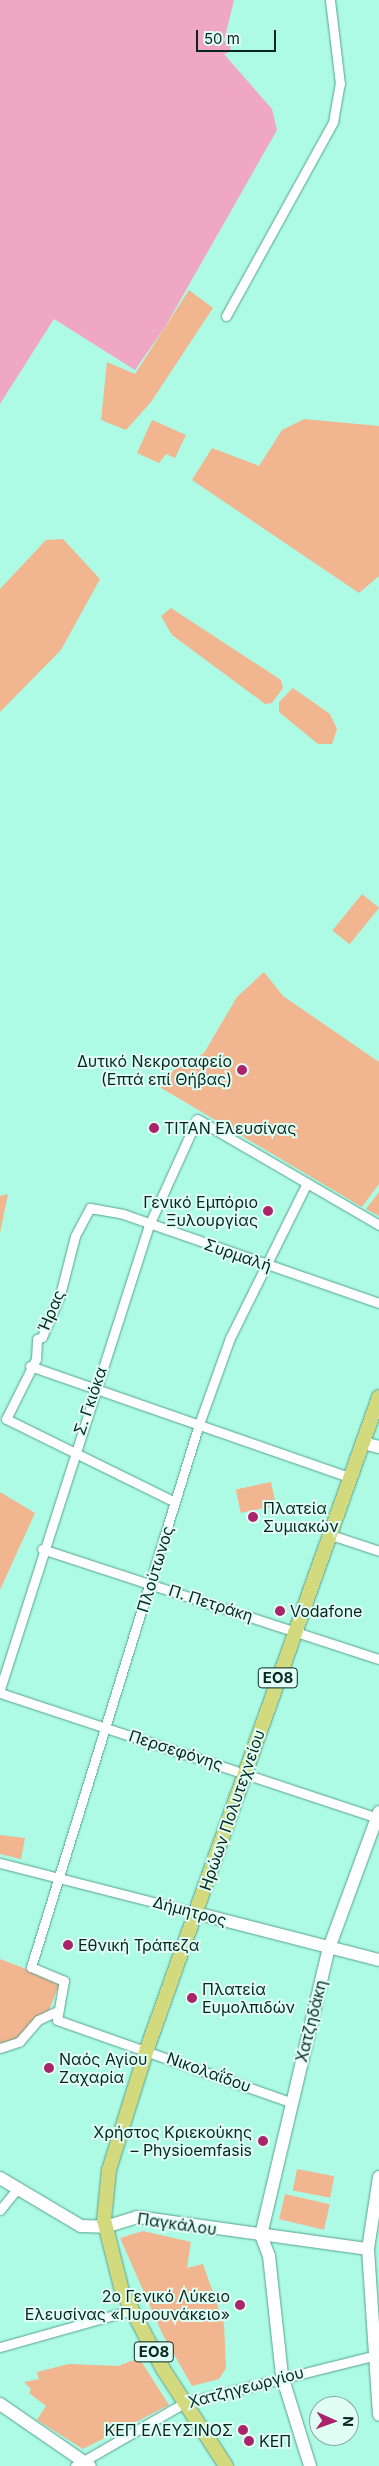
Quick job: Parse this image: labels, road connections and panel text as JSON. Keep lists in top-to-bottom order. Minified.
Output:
{"streets":{"main road":["ΕΟ8","Ηρώων Πολυτεχνείου"],"street":["Συρμαλή","Ήρας","Σ. Γκιόκα","Πλούτωνος","Π. Πετράκη","Περσεφόνης","Δήμητρος","Χατζηδάκη","Νικολαΐδου","Παγκάλου","Χατζηγεωργίου"]},"crossings":[["Συρμαλή","Ήρας"],["Συρμαλή","Σ. Γκιόκα"],["Συρμαλή","Πλούτωνος"],["Ήρας","Σ. Γκιόκα"],["Σ. Γκιόκα","Πλούτωνος"],["Σ. Γκιόκα","Π. Πετράκη"],["Πλούτωνος","Π. Πετράκη"],["Πλούτωνος","Περσεφόνης"],["Πλούτωνος","Δήμητρος"],["Πλούτωνος","Νικολαΐδου"],["Π. Πετράκη","Ηρώων Πολυτεχνείου"],["ΕΟ8","Ηρώων Πολυτεχνείου"],["ΕΟ8","Παγκάλου"],["ΕΟ8","Χατζηγεωργίου"],["Περσεφόνης","Ηρώων Πολυτεχνείου"],["Περσεφόνης","Χατζηδάκη"],["Ηρώων Πολυτεχνείου","Δήμητρος"],["Ηρώων Πολυτεχνείου","Νικολαΐδου"],["Ηρώων Πολυτεχνείου","Παγκάλου"],["Δήμητρος","Χατζηδάκη"],["Χατζηδάκη","Νικολαΐδου"],["Χατζηδάκη","Παγκάλου"]],"places":["Δυτικό Νεκροταφείο (Επτά επί Θήβας)","TITAN Ελευσίνας","Γενικό Εμπόριο Ξυλουργίας","Πλατεία Συμιακών","Vodafone","Εθνική Τράπεζα","Πλατεία Ευμολπιδών","Ναός Αγίου Ζαχαρία","Χρήστος Κριεκούκης – Physioemfasis","2ο Γενικό Λύκειο Ελευσίνας «Πυρουνάκειο»","ΚΕΠ ΕΛΕΥΣΙΝΟΣ","ΚΕΠ"],"scale_bar":"50 m","north":"right"}
